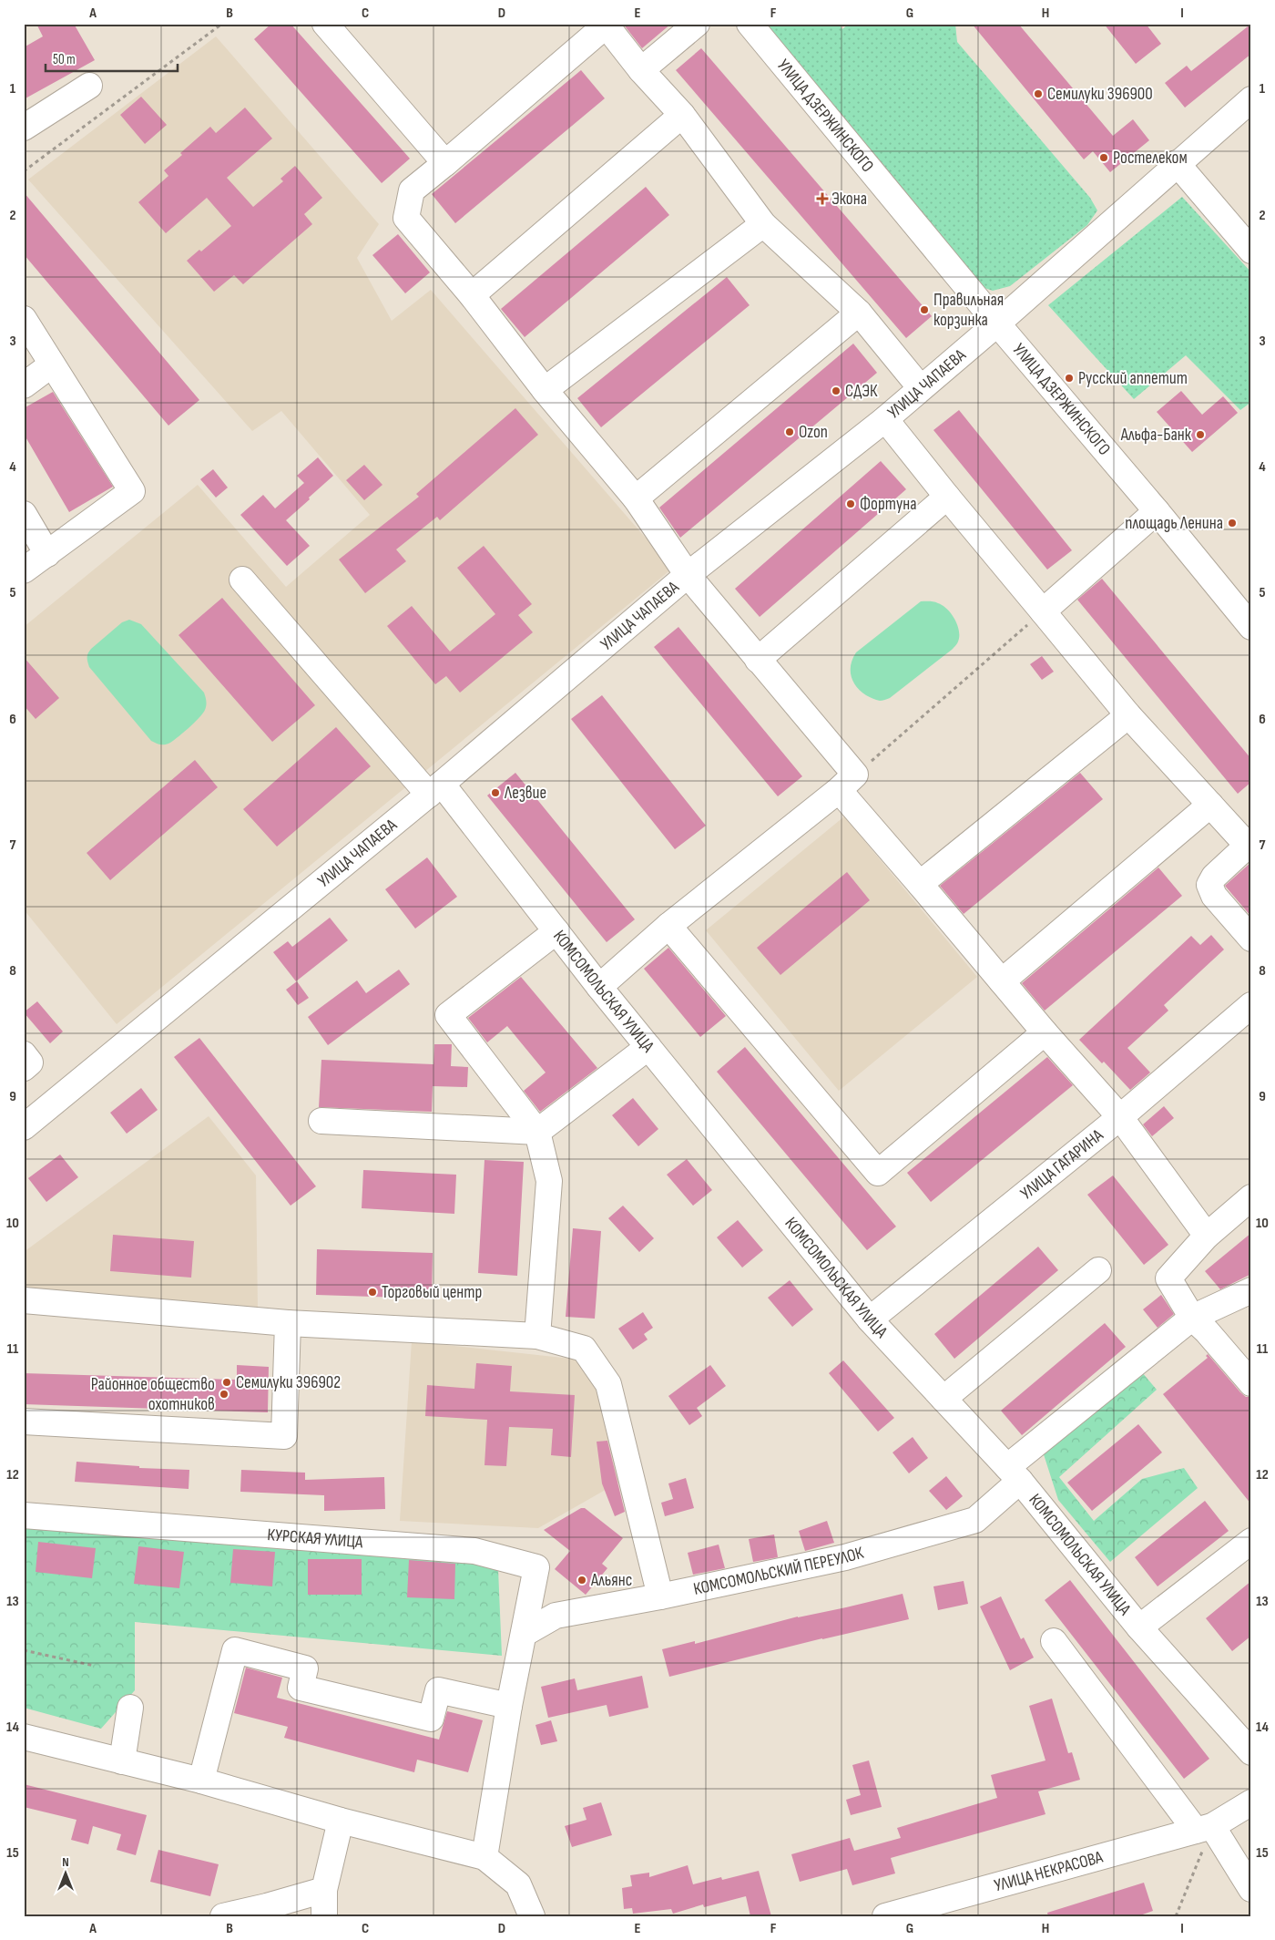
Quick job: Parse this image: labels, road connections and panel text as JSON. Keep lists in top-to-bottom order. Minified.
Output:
{"streets":{"street":["УЛИЦА ДЗЕРЖИНСКОГО","УЛИЦА ЧАПАЕВА","КОМСОМОЛЬСКАЯ УЛИЦА","УЛИЦА ГАГАРИНА","КУРСКАЯ УЛИЦА","КОМСОМОЛЬСКИЙ ПЕРЕУЛОК","УЛИЦА НЕКРАСОВА"]},"crossings":[["УЛИЦА ДЗЕРЖИНСКОГО","УЛИЦА ЧАПАЕВА"],["УЛИЦА ЧАПАЕВА","КОМСОМОЛЬСКАЯ УЛИЦА"],["КОМСОМОЛЬСКАЯ УЛИЦА","УЛИЦА ГАГАРИНА"],["КОМСОМОЛЬСКАЯ УЛИЦА","КОМСОМОЛЬСКИЙ ПЕРЕУЛОК"],["КУРСКАЯ УЛИЦА","КОМСОМОЛЬСКИЙ ПЕРЕУЛОК"]],"places":{"other":["Семилуки 396900","Ростелеком","Правильная корзинка","Русский аппетит","СДЭК","Ozon","Альфа-Банк","Фортуна","площадь Ленина","Лезвие","Торговый центр","Семилуки 396902","Районное общество охотников","Альянс"],"health":["Экона"]},"scale_bar":"50 m","north":"top","grid":{"columns":["A","B","C","D","E","F","G","H","I"],"rows":["1","2","3","4","5","6","7","8","9","10","11","12","13","14","15"]}}
